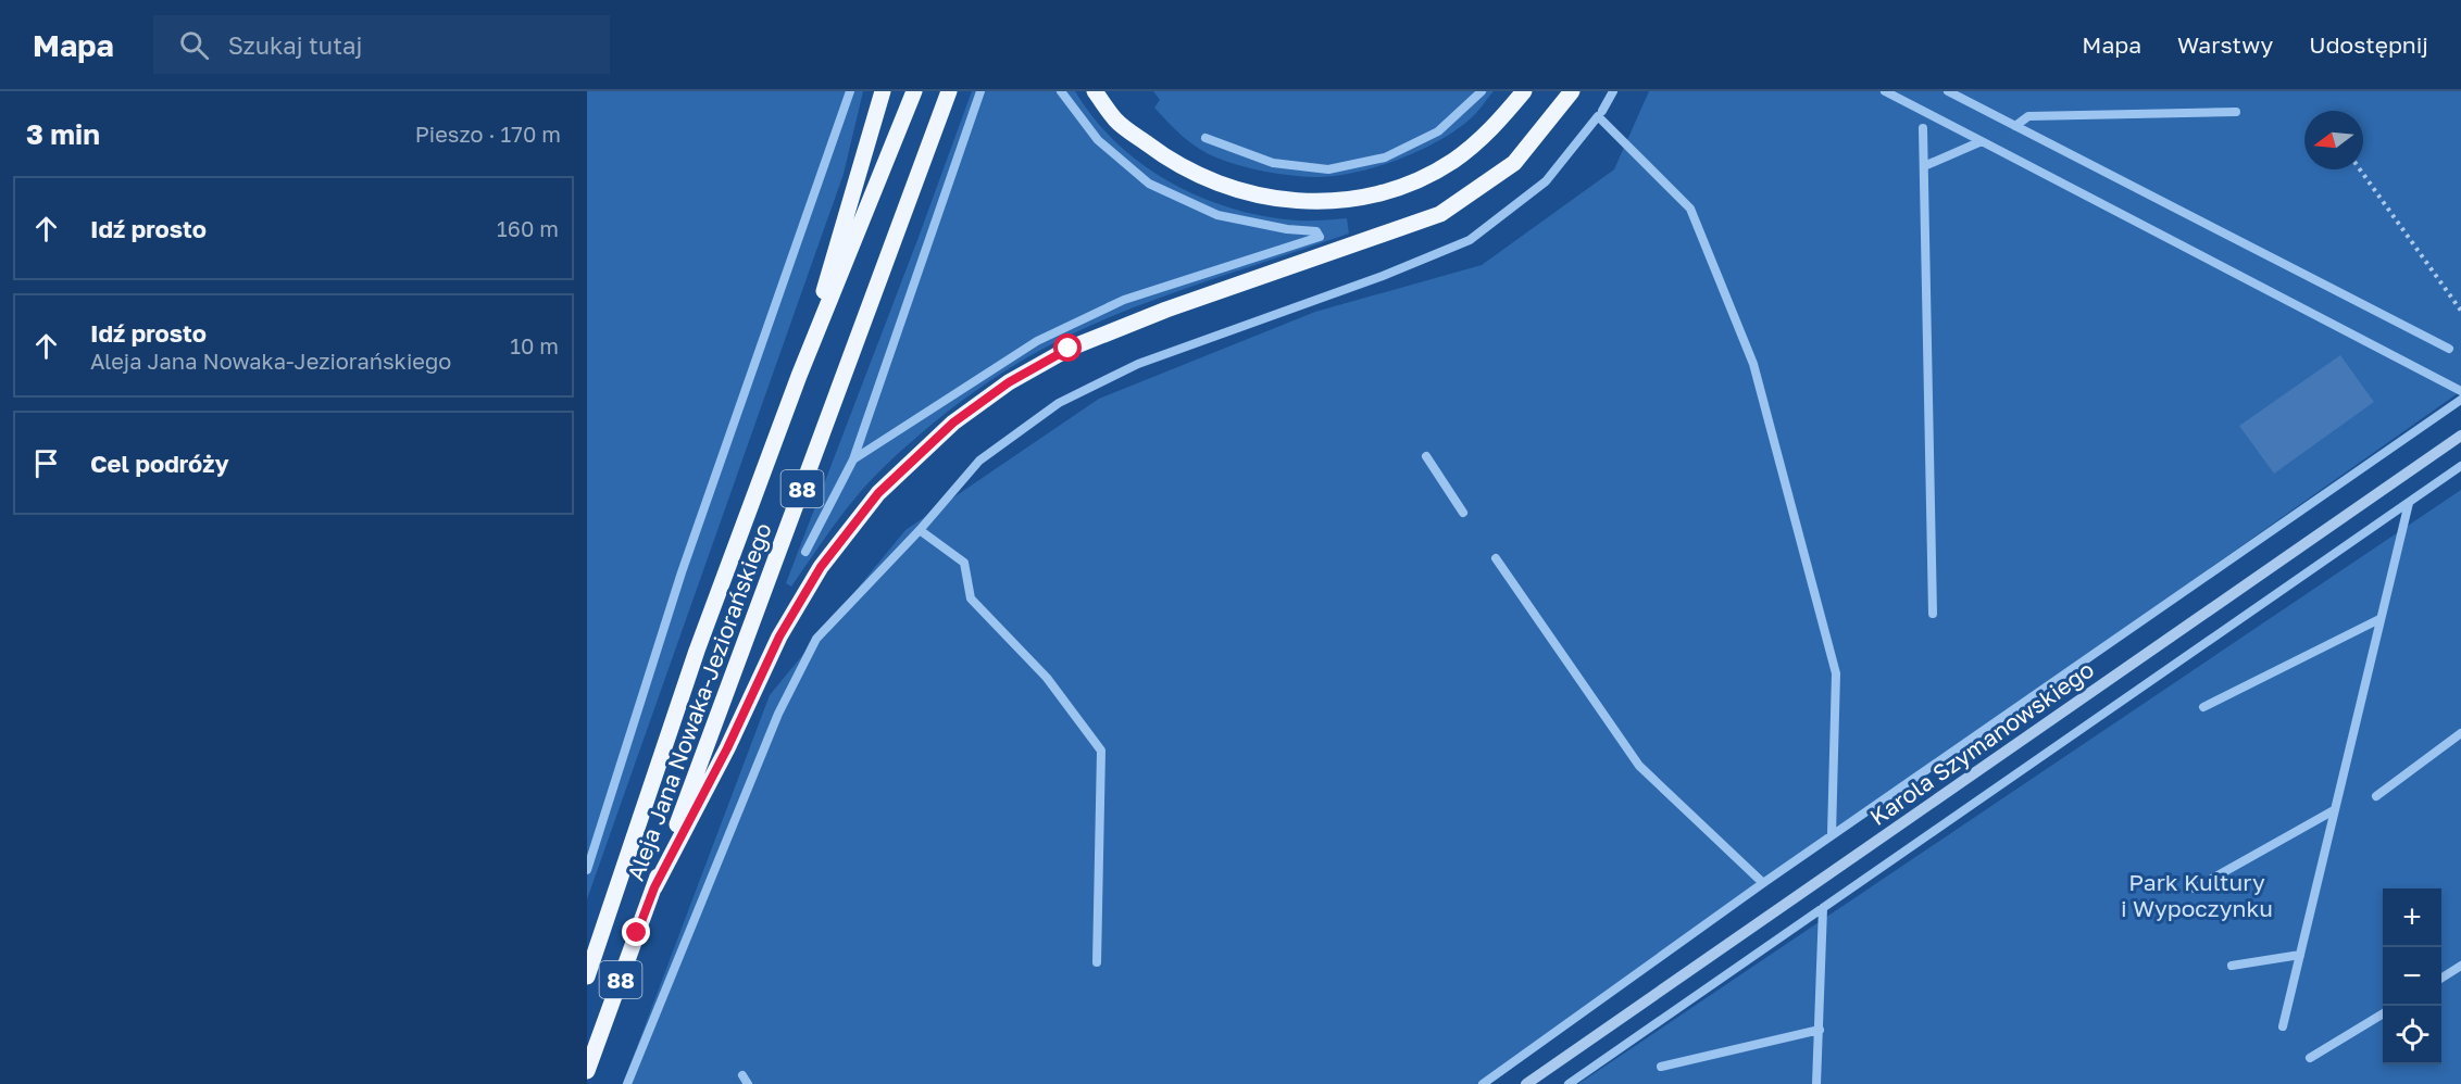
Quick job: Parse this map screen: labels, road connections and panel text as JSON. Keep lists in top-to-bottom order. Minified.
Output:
{"streets":{"main road":["88","Aleja Jana Nowaka-Jeziorańskiego"],"street":["Karola Szymanowskiego"]},"parks":["Park Kultury i Wypoczynku"],"north":"left","page":{"header":"Mapa","search":"Szukaj tutaj","nav":["Mapa","Warstwy","Udostępnij"],"heading":["3 min","Pieszo · 170 m"],"list":[["Idź prosto","160 m"],["Idź prosto","Aleja Jana Nowaka-Jeziorańskiego","10 m"],"Cel podróży"],"map_buttons":["+","−"]}}
